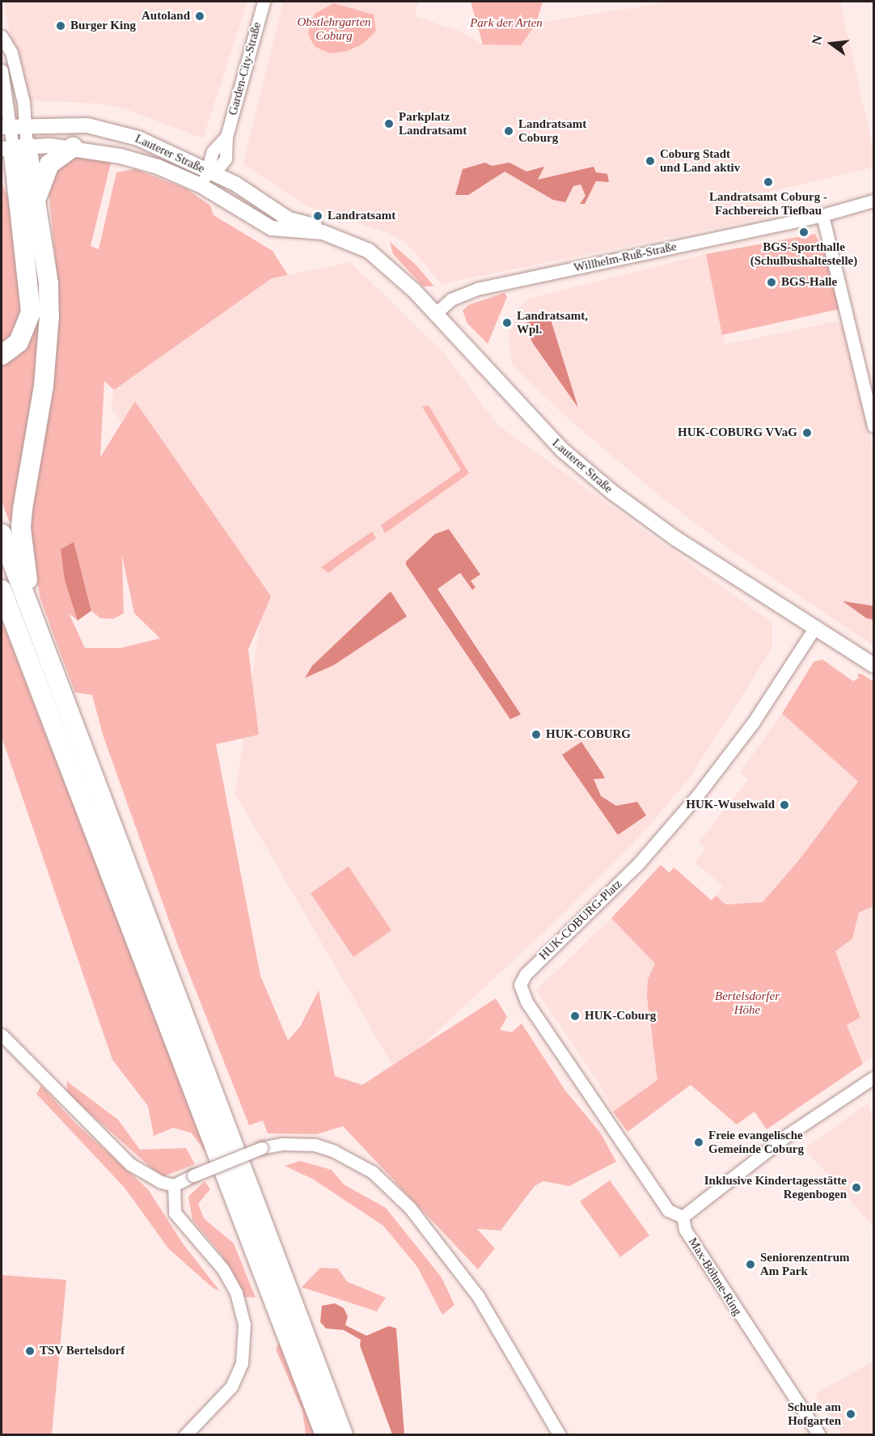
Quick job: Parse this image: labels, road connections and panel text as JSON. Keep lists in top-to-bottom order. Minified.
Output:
{"streets":{"street":["Garden-City-Straße","Lauterer Straße","Willhelm-Ruß-Straße","HUK-COBURG-Platz","Max-Böhme-Ring"]},"crossings":[["Garden-City-Straße","Lauterer Straße"],["Lauterer Straße","Willhelm-Ruß-Straße"],["Lauterer Straße","HUK-COBURG-Platz"],["HUK-COBURG-Platz","Max-Böhme-Ring"]],"parks":["Obstlehrgarten Coburg","Park der Arten","Bertelsdorfer Höhe"],"places":["Autoland","Burger King","Parkplatz Landratsamt","Landratsamt Coburg","Coburg Stadt und Land aktiv","Landratsamt Coburg - Fachbereich Tiefbau","Landratsamt","BGS-Sporthalle (Schulbushaltestelle)","BGS-Halle","Landratsamt, Wpl.","HUK-COBURG VVaG","HUK-COBURG","HUK-Wuselwald","HUK-Coburg","Freie evangelische Gemeinde Coburg","Inklusive Kindertagesstätte Regenbogen","Seniorenzentrum Am Park","TSV Bertelsdorf","Schule am Hofgarten"],"north":"left"}
